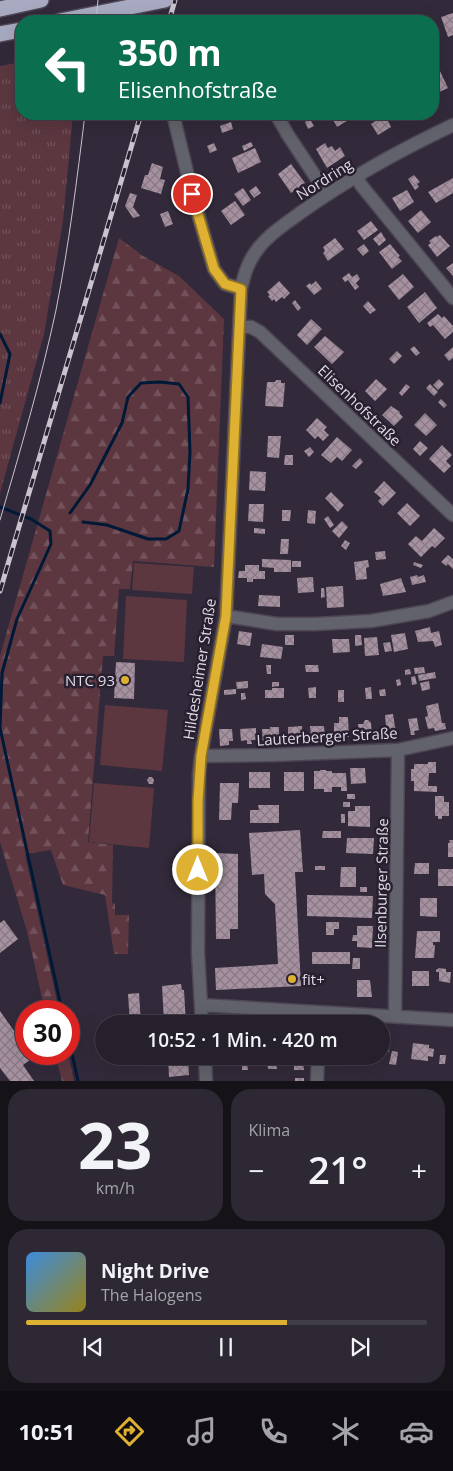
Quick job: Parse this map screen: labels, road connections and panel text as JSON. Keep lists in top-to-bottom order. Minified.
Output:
{"streets":{"street":["Nordring","Elisenhofstraße","Hildesheimer Straße","Lauterberger Straße","Ilsenburger Straße"]},"crossings":[["Nordring","Hildesheimer Straße"],["Elisenhofstraße","Hildesheimer Straße"],["Hildesheimer Straße","Lauterberger Straße"],["Lauterberger Straße","Ilsenburger Straße"]],"places":["NTC 93","fit+"],"page":{"turn":["350 m","Elisenhofstraße"],"limit":"30","trip":"10:52 · 1 Min. · 420 m","tile":[["23","km/h"],"Klima"],"heat":["−","21°","+"],"song":["Night Drive","The Halogens"],"tabs":"10:51"}}
